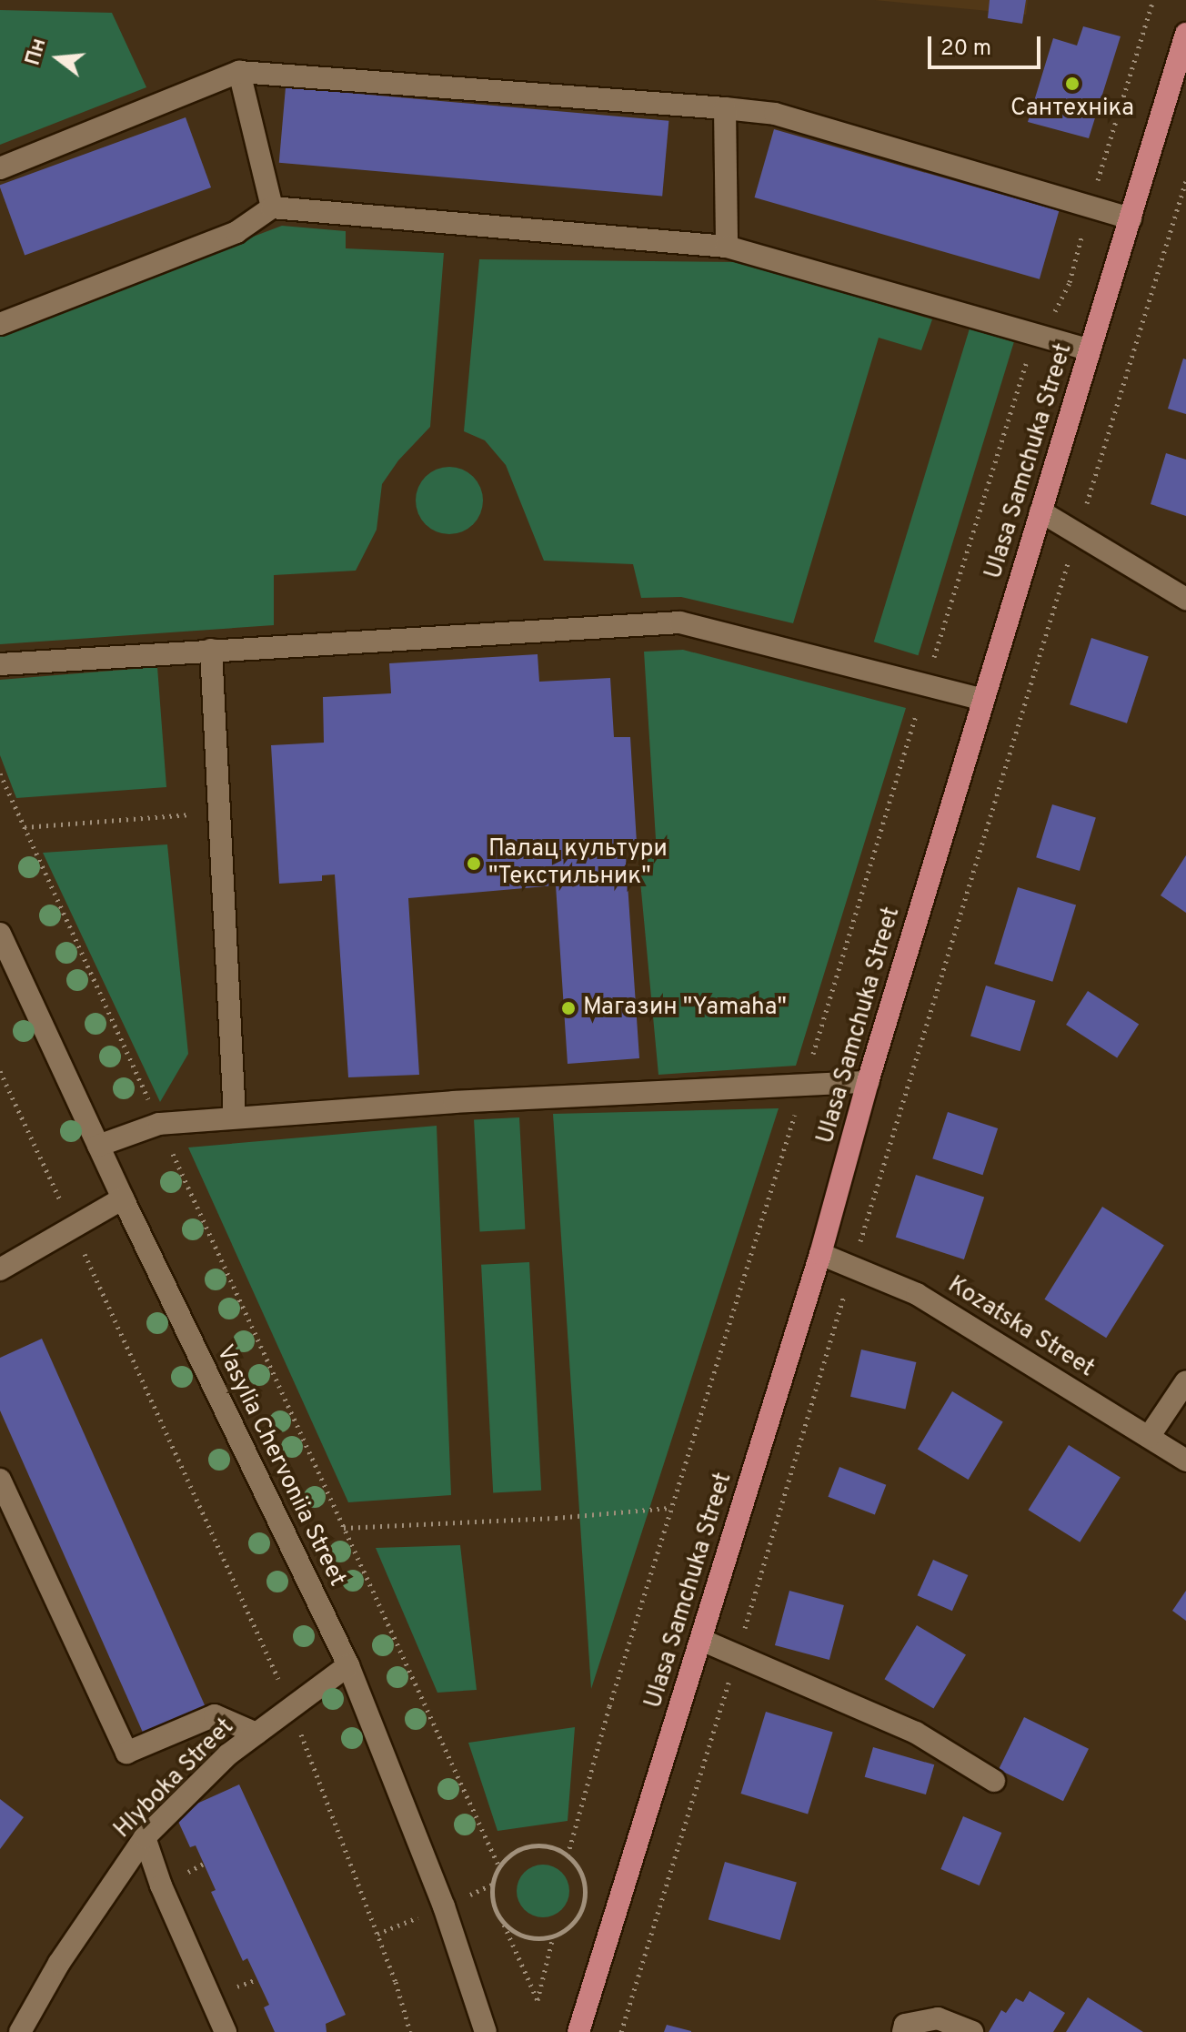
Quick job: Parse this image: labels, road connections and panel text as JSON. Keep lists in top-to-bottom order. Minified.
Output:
{"streets":{"main road":["Ulasa Samchuka Street"],"street":["Kozatska Street","Vasylia Chervoniia Street","Hlyboka Street"]},"crossings":[["Ulasa Samchuka Street","Kozatska Street"],["Vasylia Chervoniia Street","Hlyboka Street"]],"places":["Сантехніка","Палац культури \"Текстильник\"","Магазин \"Yamaha\""],"scale_bar":"20 m","north":"left"}
